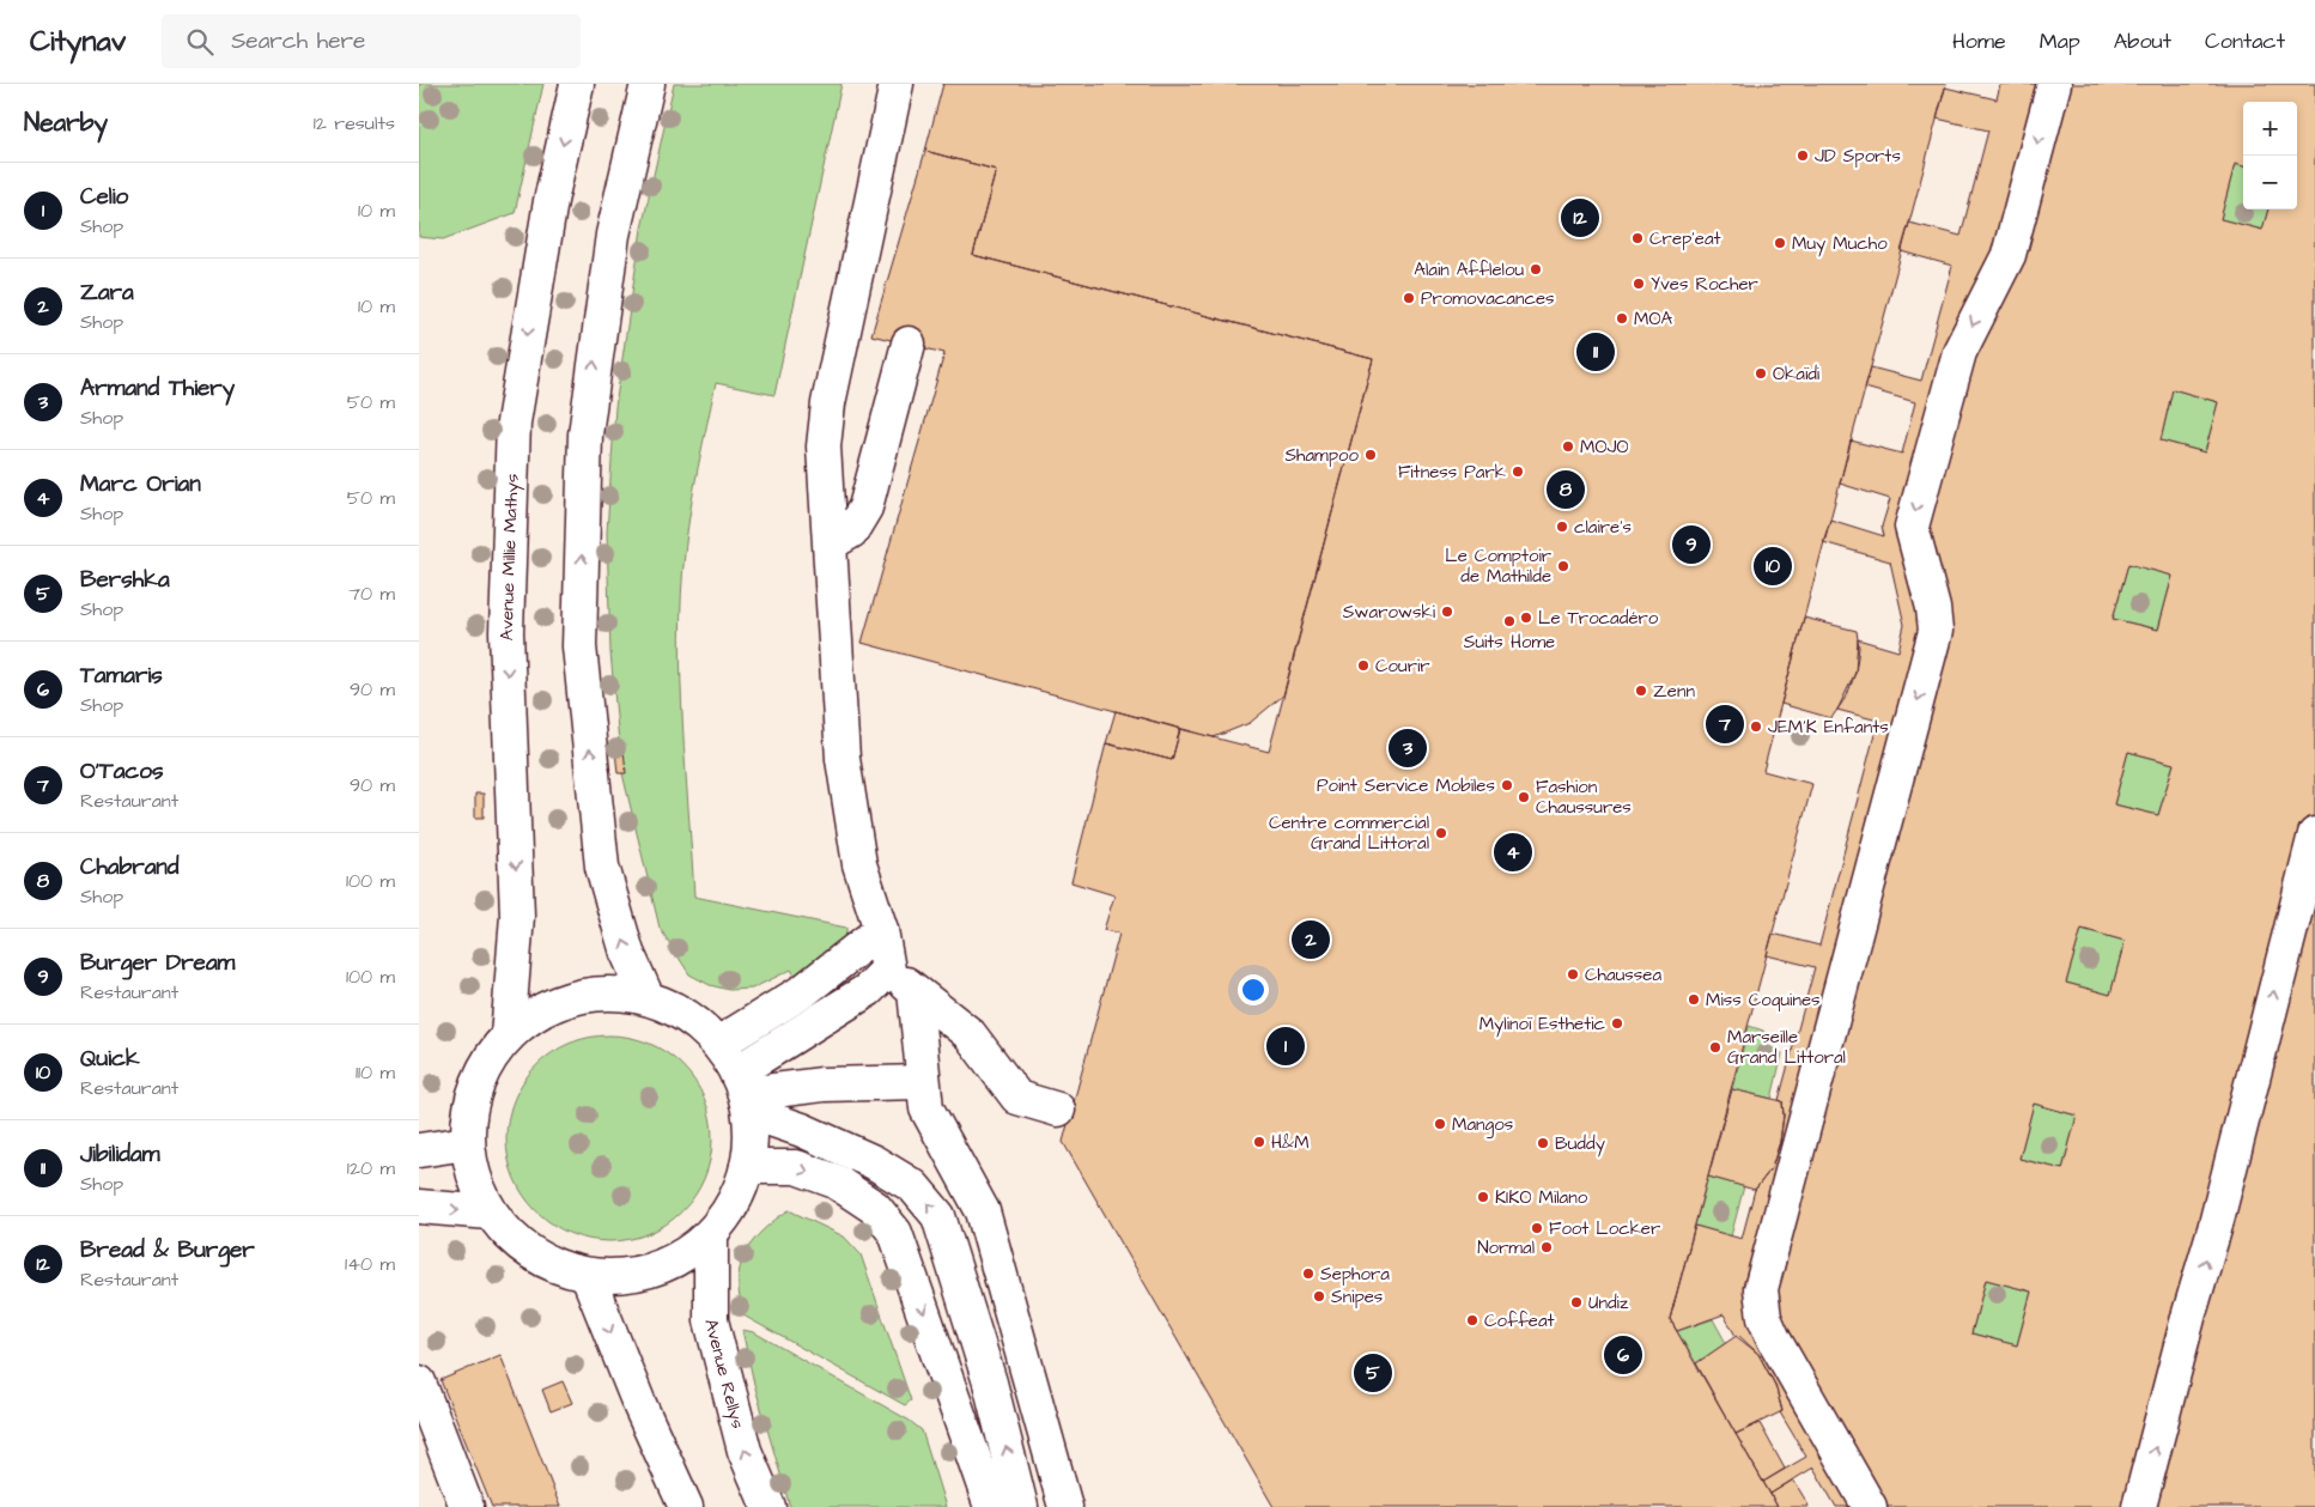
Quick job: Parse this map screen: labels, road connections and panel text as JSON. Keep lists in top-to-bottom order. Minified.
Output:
{"streets":{"street":["Avenue Millie Mathys","Avenue Rellys"]},"places":["JD Sports","Crep'eat","Muy Mucho","Alain Afflelou","Yves Rocher","Promovacances","MOA","Okaïdi","MOJO","Shampoo","Fitness Park","claire's","Le Comptoir de Mathilde","Swarowski","Le Trocadéro","Suits Home","Courir","Zenn","JEM'K Enfants","Point Service Mobiles","Fashion Chaussures","Centre commercial Grand Littoral","Chaussea","Miss Coquines","Mylinoï Esthetic","Marseille Grand Littoral","Mangos","H&M","Buddy","KIKO Milano","Foot Locker","Normal","Sephora","Snipes","Undiz","Coffeat"],"page":{"header":"Citynav","search":"Search here","nav":["Home","Map","About","Contact"],"heading":["Nearby","12 results"],"map_buttons":["+","−"],"list":[{"mark":"1","name":"Celio","note":"Shop","value":"10 m"},{"mark":"2","name":"Zara","note":"Shop","value":"10 m"},{"mark":"3","name":"Armand Thiery","note":"Shop","value":"50 m"},{"mark":"4","name":"Marc Orian","note":"Shop","value":"50 m"},{"mark":"5","name":"Bershka","note":"Shop","value":"70 m"},{"mark":"6","name":"Tamaris","note":"Shop","value":"90 m"},{"mark":"7","name":"O'Tacos","note":"Restaurant","value":"90 m"},{"mark":"8","name":"Chabrand","note":"Shop","value":"100 m"},{"mark":"9","name":"Burger Dream","note":"Restaurant","value":"100 m"},{"mark":"10","name":"Quick","note":"Restaurant","value":"110 m"},{"mark":"11","name":"Jibilidam","note":"Shop","value":"120 m"},{"mark":"12","name":"Bread & Burger","note":"Restaurant","value":"140 m"}],"pins":["12","11","8","9","10","7","3","4","2","1","6","5"]}}
